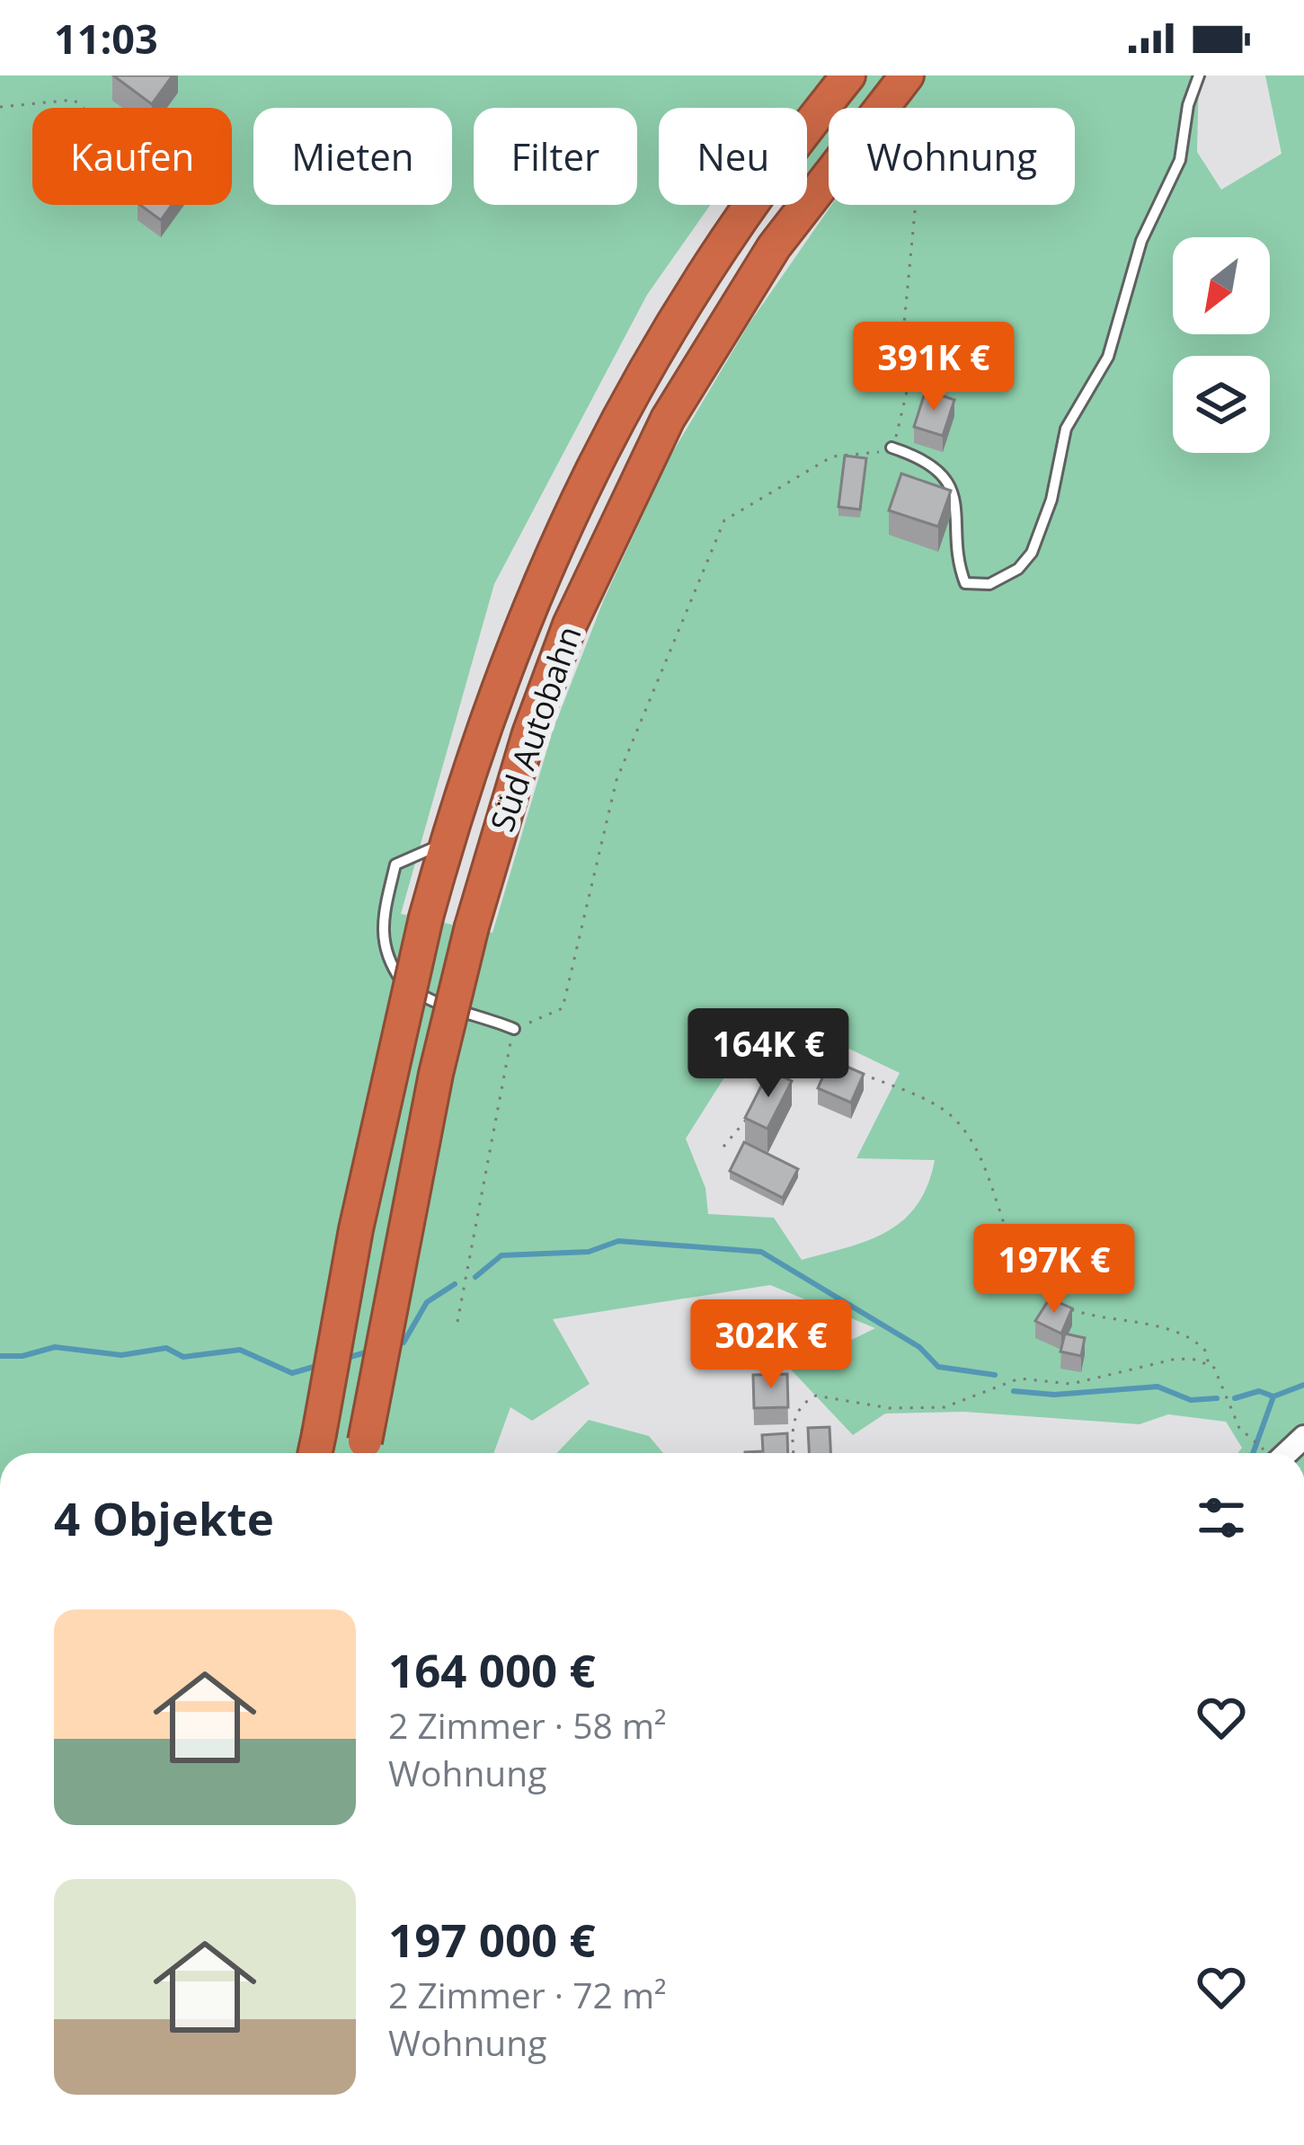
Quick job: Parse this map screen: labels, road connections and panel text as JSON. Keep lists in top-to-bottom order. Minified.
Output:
{"streets":{"highway":["Süd Autobahn"]},"north":"bottom left","page":{"status":"11:03","chip":["Kaufen","Mieten","Filter","Neu","Wohnung"],"price":["391K €","164K €","197K €","302K €"],"heading":"4 Objekte","list":[{"name":"164 000 €","note":"2 Zimmer · 58 m² · Wohnung"},{"name":"197 000 €","note":"2 Zimmer · 72 m² · Wohnung"}]}}
